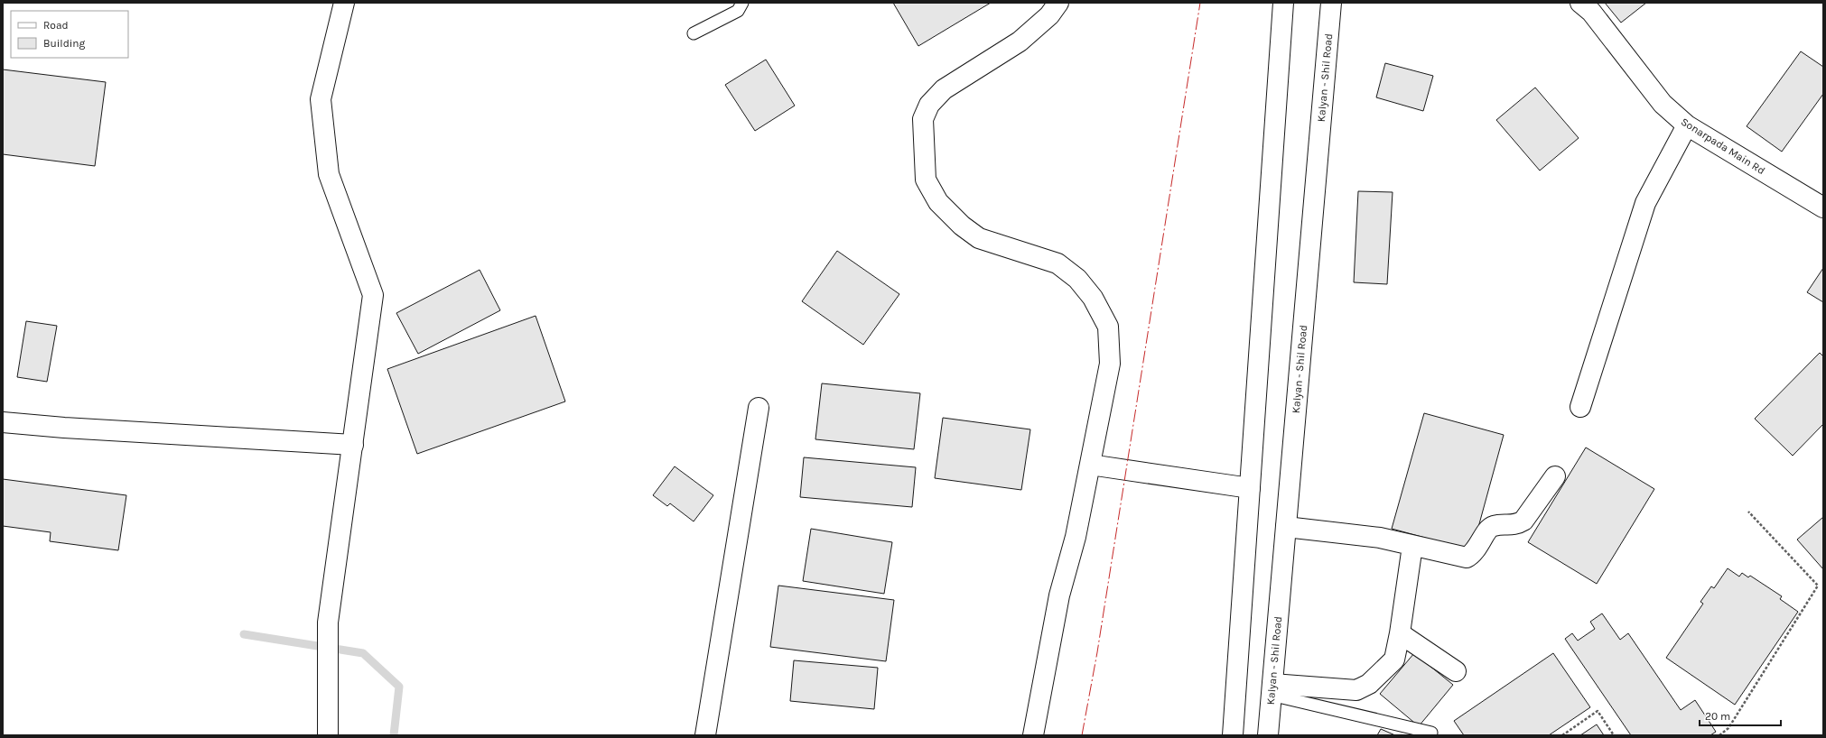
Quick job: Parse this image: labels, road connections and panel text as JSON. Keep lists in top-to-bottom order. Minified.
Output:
{"streets":{"street":["Kalyan - Shil Road","Sonarpada Main Rd"]},"legend":["Road","Building"],"scale_bar":"20 m"}
